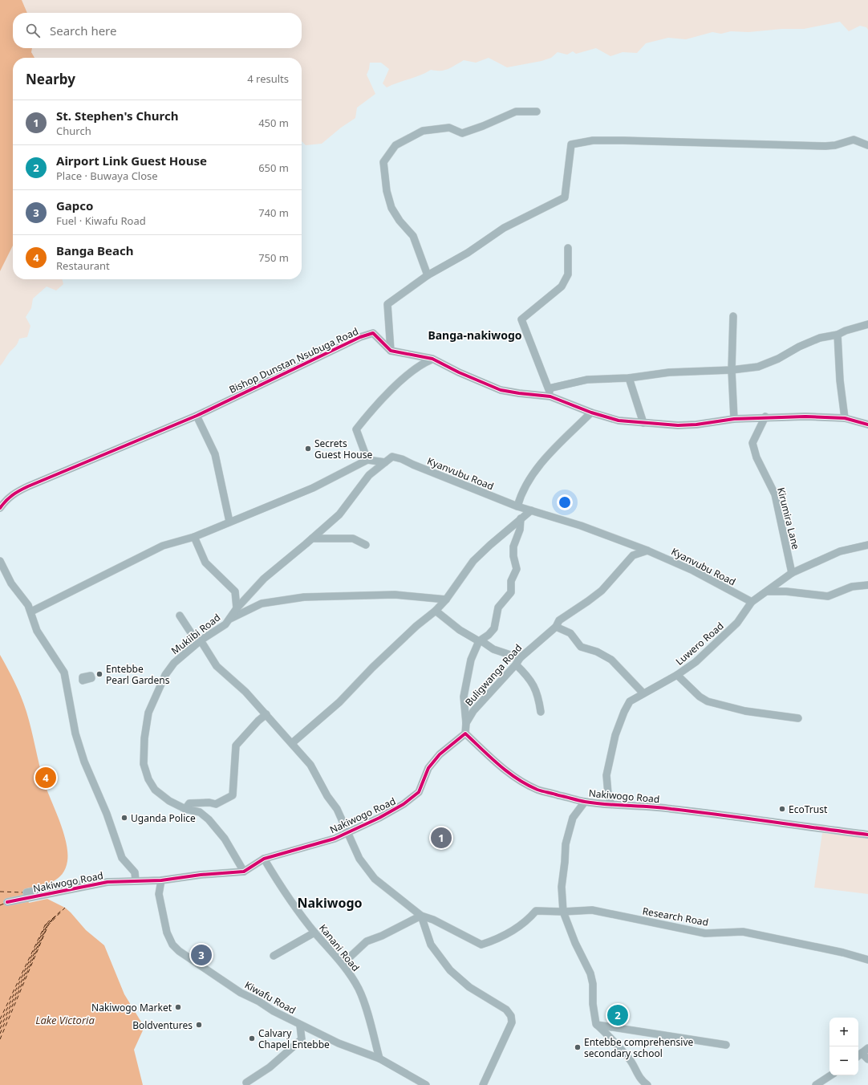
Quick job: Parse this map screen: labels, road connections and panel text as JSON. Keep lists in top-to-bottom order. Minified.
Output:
{"streets":{"street":["Bishop Dunstan Nsubuga Road","Kyanvubu Road","Kirumira Lane","Mukiibi Road","Luwero Road","Buligwanga Road","Nakiwogo Road","Research Road","Kanani Road","Kiwafu Road"]},"crossings":[["Kyanvubu Road","Mukiibi Road"],["Kyanvubu Road","Luwero Road"],["Kyanvubu Road","Buligwanga Road"],["Kirumira Lane","Luwero Road"],["Mukiibi Road","Nakiwogo Road"],["Luwero Road","Nakiwogo Road"],["Buligwanga Road","Nakiwogo Road"],["Nakiwogo Road","Kanani Road"],["Nakiwogo Road","Kiwafu Road"],["Kanani Road","Kiwafu Road"]],"districts":["Banga-nakiwogo","Nakiwogo"],"water":["Lake Victoria"],"places":["Secrets Guest House","Entebbe Pearl Gardens","EcoTrust","Uganda Police","Nakiwogo Market","Boldventures","Calvary Chapel Entebbe","Entebbe comprehensive secondary school"],"page":{"search":"Search here","heading":["Nearby","4 results"],"list":[{"mark":"1","name":"St. Stephen's Church","note":"Church","value":"450 m"},{"mark":"2","name":"Airport Link Guest House","note":"Place · Buwaya Close","value":"650 m"},{"mark":"3","name":"Gapco","note":"Fuel · Kiwafu Road","value":"740 m"},{"mark":"4","name":"Banga Beach","note":"Restaurant","value":"750 m"}],"pins":["4","1","3","2"],"map_buttons":["+","−"]}}
